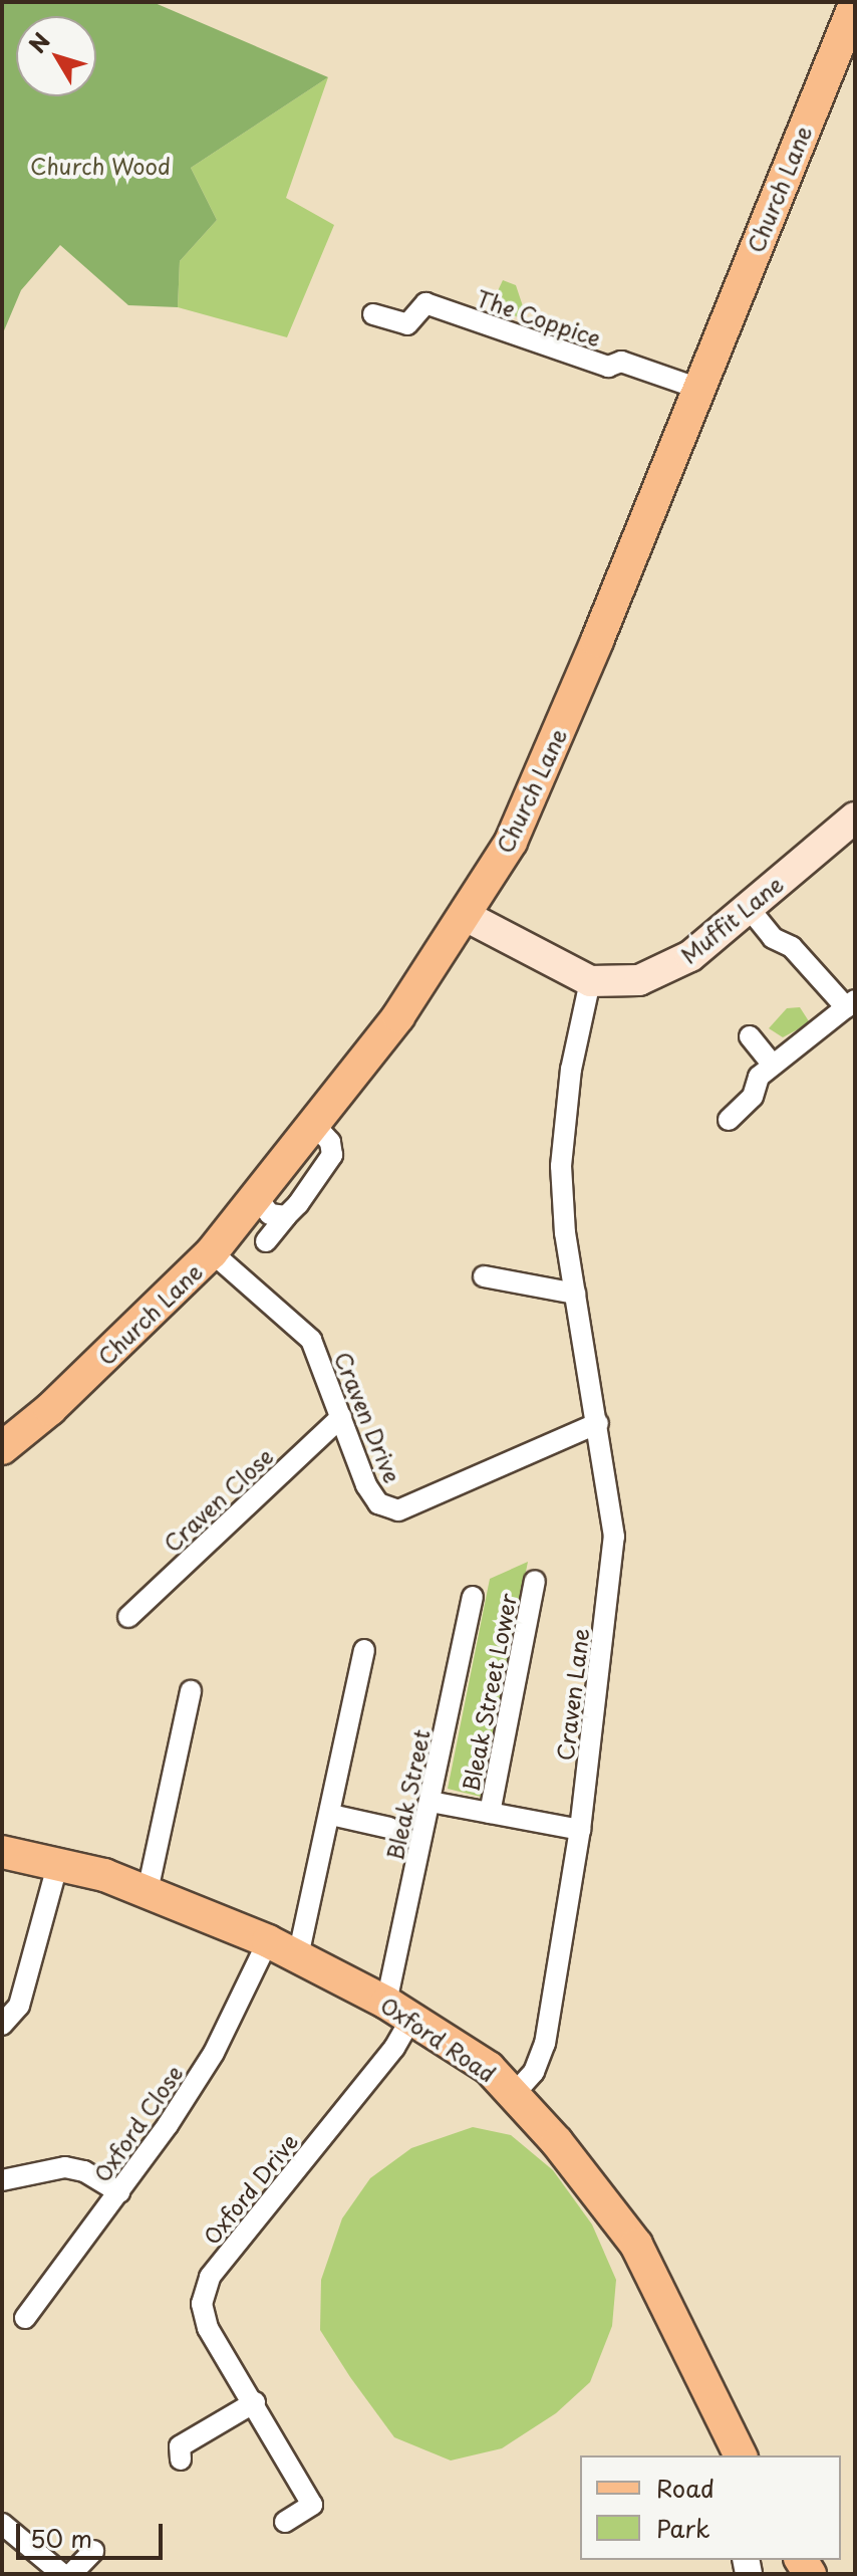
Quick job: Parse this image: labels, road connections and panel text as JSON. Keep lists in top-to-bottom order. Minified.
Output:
{"streets":{"main road":["Church Lane","Muffit Lane","Oxford Road"],"street":["The Coppice","Craven Drive","Craven Close","Bleak Street Lower","Craven Lane","Bleak Street","Oxford Close","Oxford Drive"]},"crossings":[["Church Lane","The Coppice"],["Church Lane","Muffit Lane"],["Church Lane","Craven Drive"],["Muffit Lane","Craven Lane"],["Craven Drive","Craven Close"],["Craven Drive","Craven Lane"],["Craven Lane","Oxford Road"],["Bleak Street","Oxford Road"],["Bleak Street","Oxford Drive"],["Oxford Road","Oxford Close"],["Oxford Road","Oxford Drive"]],"parks":["Church Wood"],"legend":["Road","Park"],"scale_bar":"50 m","north":"top left"}
